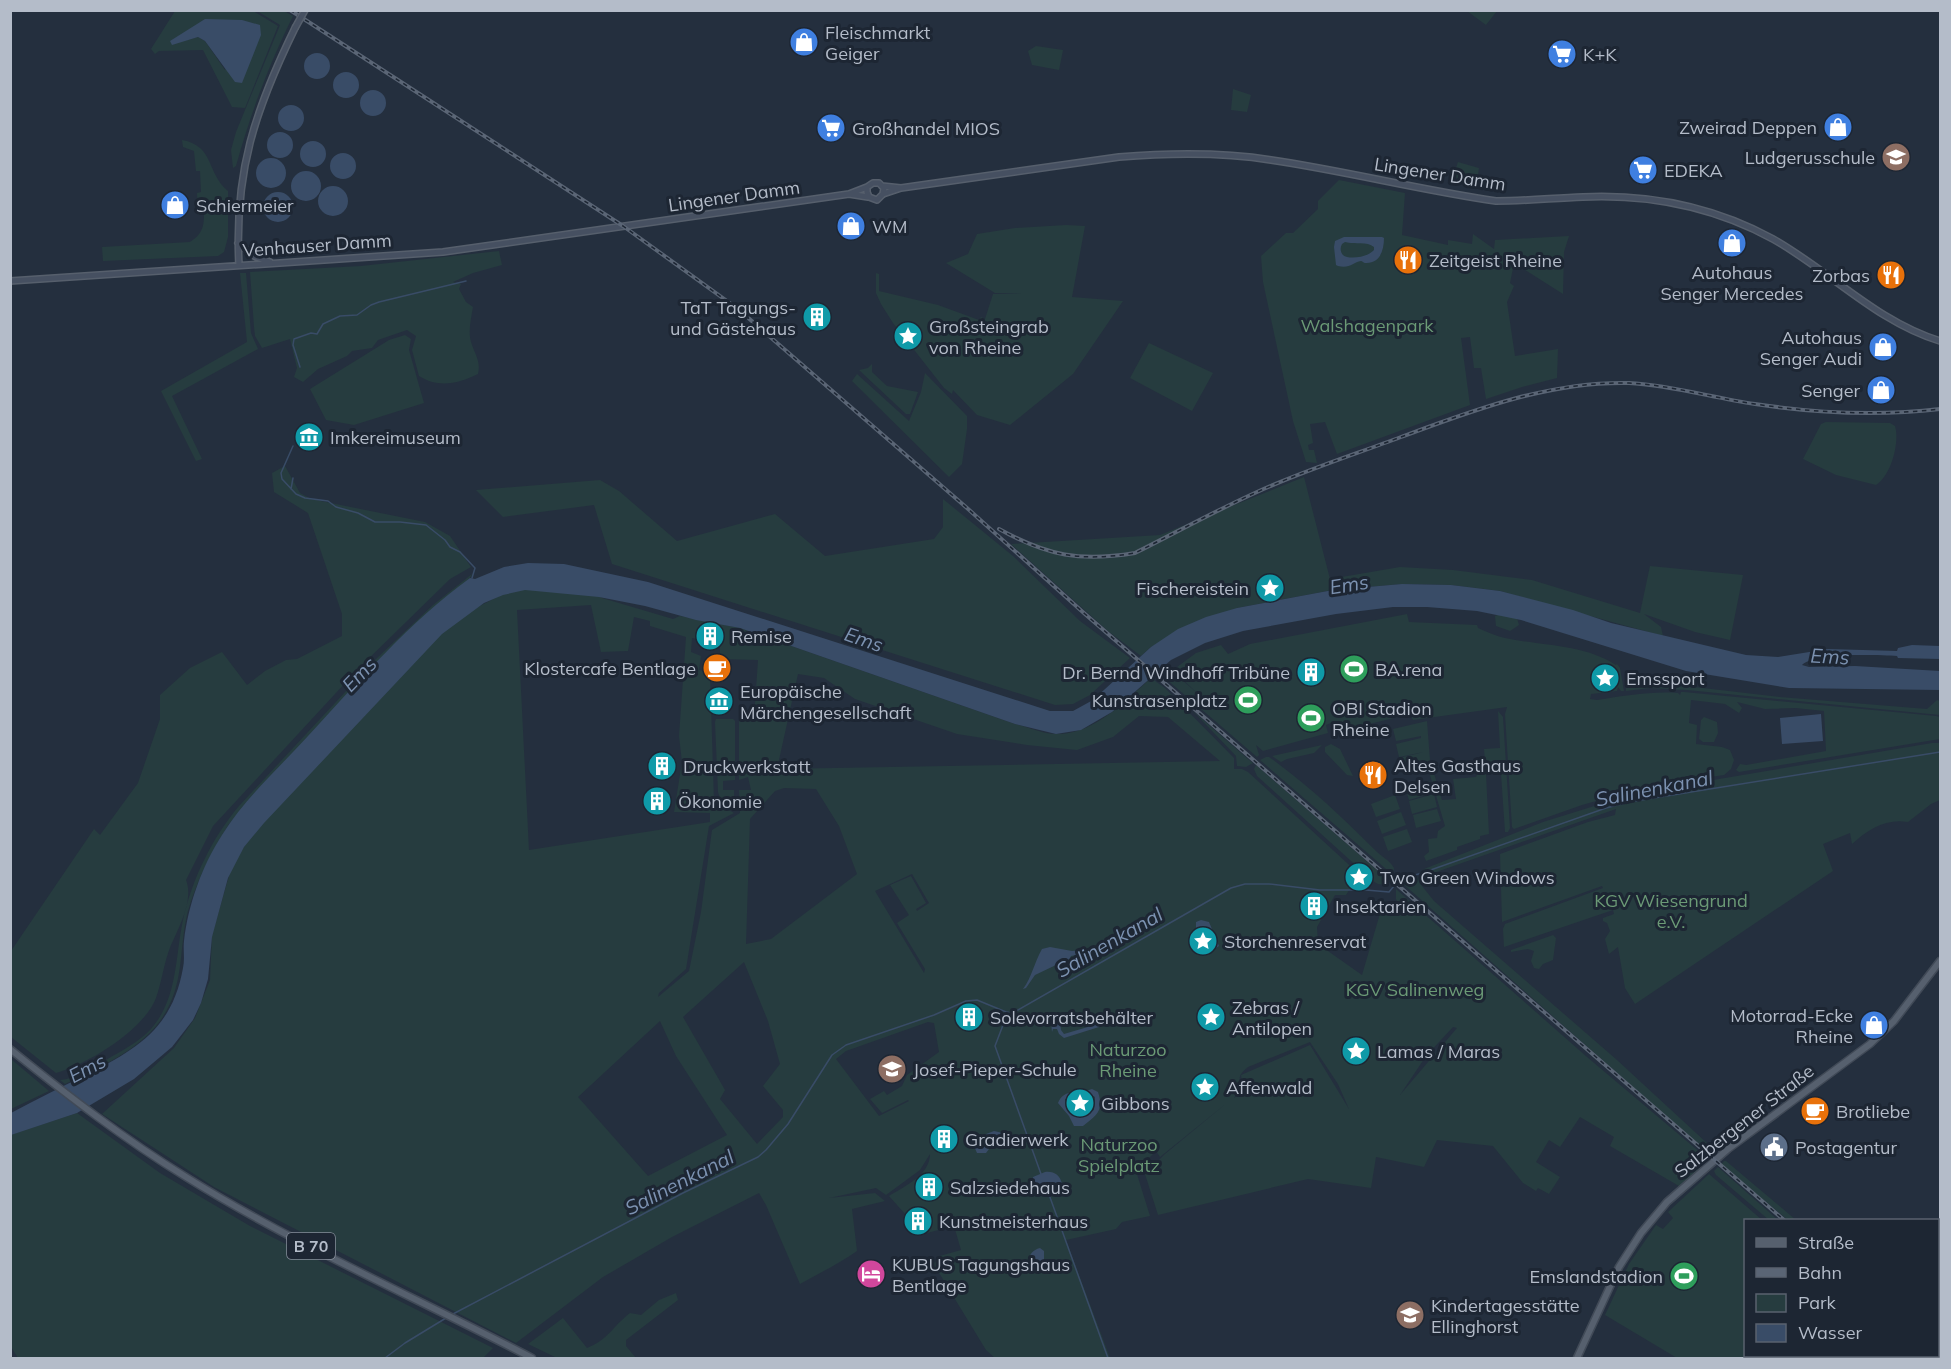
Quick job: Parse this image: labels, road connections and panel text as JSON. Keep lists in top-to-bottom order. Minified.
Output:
{"streets":{"main road":["Lingener Damm","Venhauser Damm","Salzbergener Straße","B 70"]},"crossings":[["Lingener Damm","Venhauser Damm"]],"water":["Ems","Salinenkanal"],"parks":["Walshagenpark","KGV Wiesengrund e.V.","KGV Salinenweg","Naturzoo Rheine","Naturzoo Spielplatz"],"places":{"shop":["Fleischmarkt Geiger","Zweirad Deppen","Schiermeier","WM","Autohaus Senger Mercedes","Autohaus Senger Audi","Senger","Motorrad-Ecke Rheine"],"supermarket":["K+K","Großhandel MIOS","EDEKA"],"school or university":["Ludgerusschule","Josef-Pieper-Schule","Kindertagesstätte Ellinghorst"],"restaurant":["Zeitgeist Rheine","Zorbas","Altes Gasthaus Delsen"],"building":["TaT Tagungs- und Gästehaus","Remise","Dr. Bernd Windhoff Tribüne","Druckwerkstatt","Ökonomie","Insektarien","Solevorratsbehälter","Gradierwerk","Salzsiedehaus","Kunstmeisterhaus"],"place":["Großsteingrab von Rheine","Fischereistein","Emssport","Two Green Windows","Storchenreservat","Zebras / Antilopen","Lamas / Maras","Affenwald","Gibbons"],"museum":["Imkereimuseum","Europäische Märchengesellschaft"],"cafe":["Klostercafe Bentlage","Brotliebe"],"sports":["BA.rena","Kunstrasenplatz","OBI Stadion Rheine","Emslandstadion"],"public building":["Postagentur"],"hotel":["KUBUS Tagungshaus Bentlage"]},"legend":["Straße","Bahn","Park","Wasser"]}
